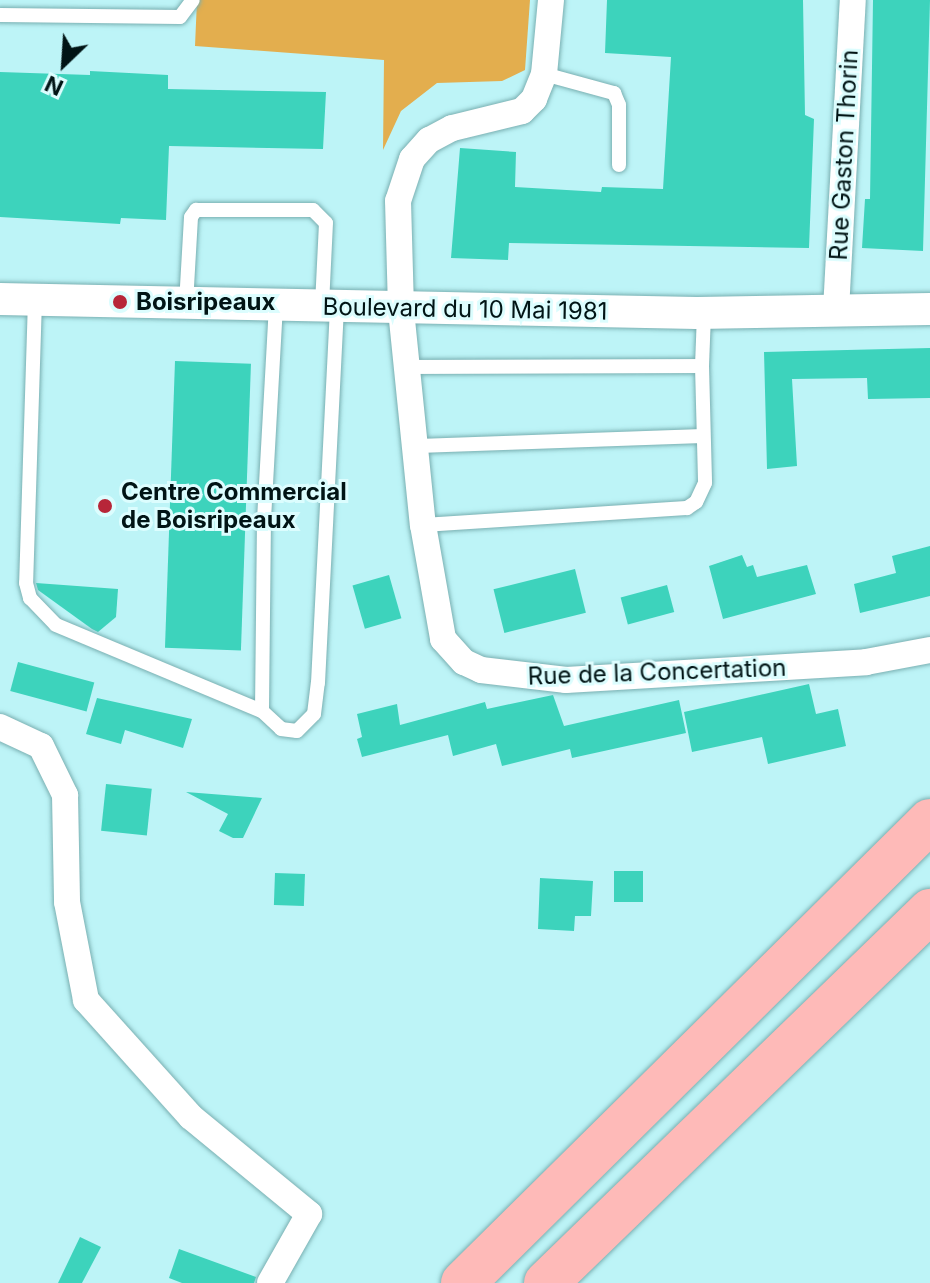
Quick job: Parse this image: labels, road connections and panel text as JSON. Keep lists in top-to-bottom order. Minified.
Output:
{"streets":{"street":["Rue Gaston Thorin","Boulevard du 10 Mai 1981","Rue de la Concertation"]},"crossings":[["Rue Gaston Thorin","Boulevard du 10 Mai 1981"],["Boulevard du 10 Mai 1981","Rue de la Concertation"]],"places":["Boisripeaux","Centre Commercial de Boisripeaux"],"north":"bottom left"}
